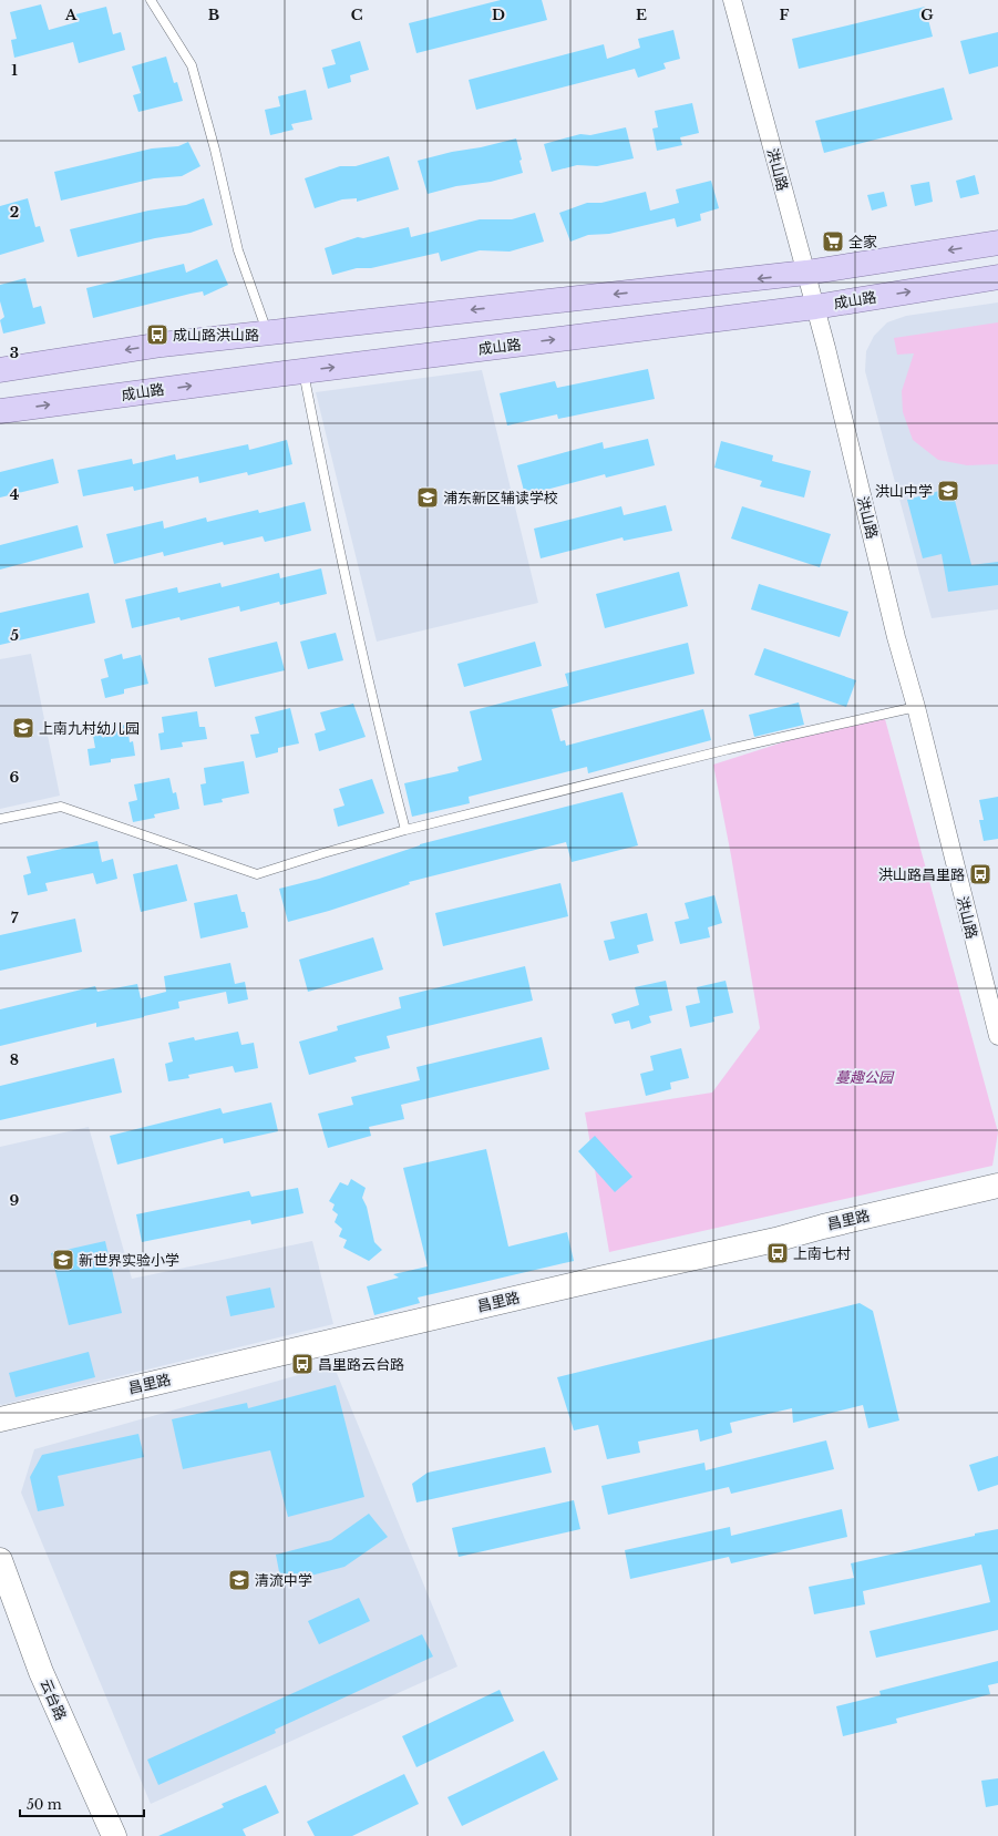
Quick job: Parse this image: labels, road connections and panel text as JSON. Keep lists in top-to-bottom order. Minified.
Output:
{"streets":{"main road":["成山路"],"street":["洪山路","昌里路","云台路"]},"crossings":[["洪山路","成山路"]],"parks":["蔓趣公园"],"places":{"supermarket":["全家"],"bus stop":["成山路洪山路","洪山路昌里路","上南七村","昌里路云台路"],"school or university":["洪山中学","浦东新区辅读学校","上南九村幼儿园","新世界实验小学","清流中学"]},"scale_bar":"50 m","grid":{"columns":["A","B","C","D","E","F","G"],"rows":["1","2","3","4","5","6","7","8","9"]}}
